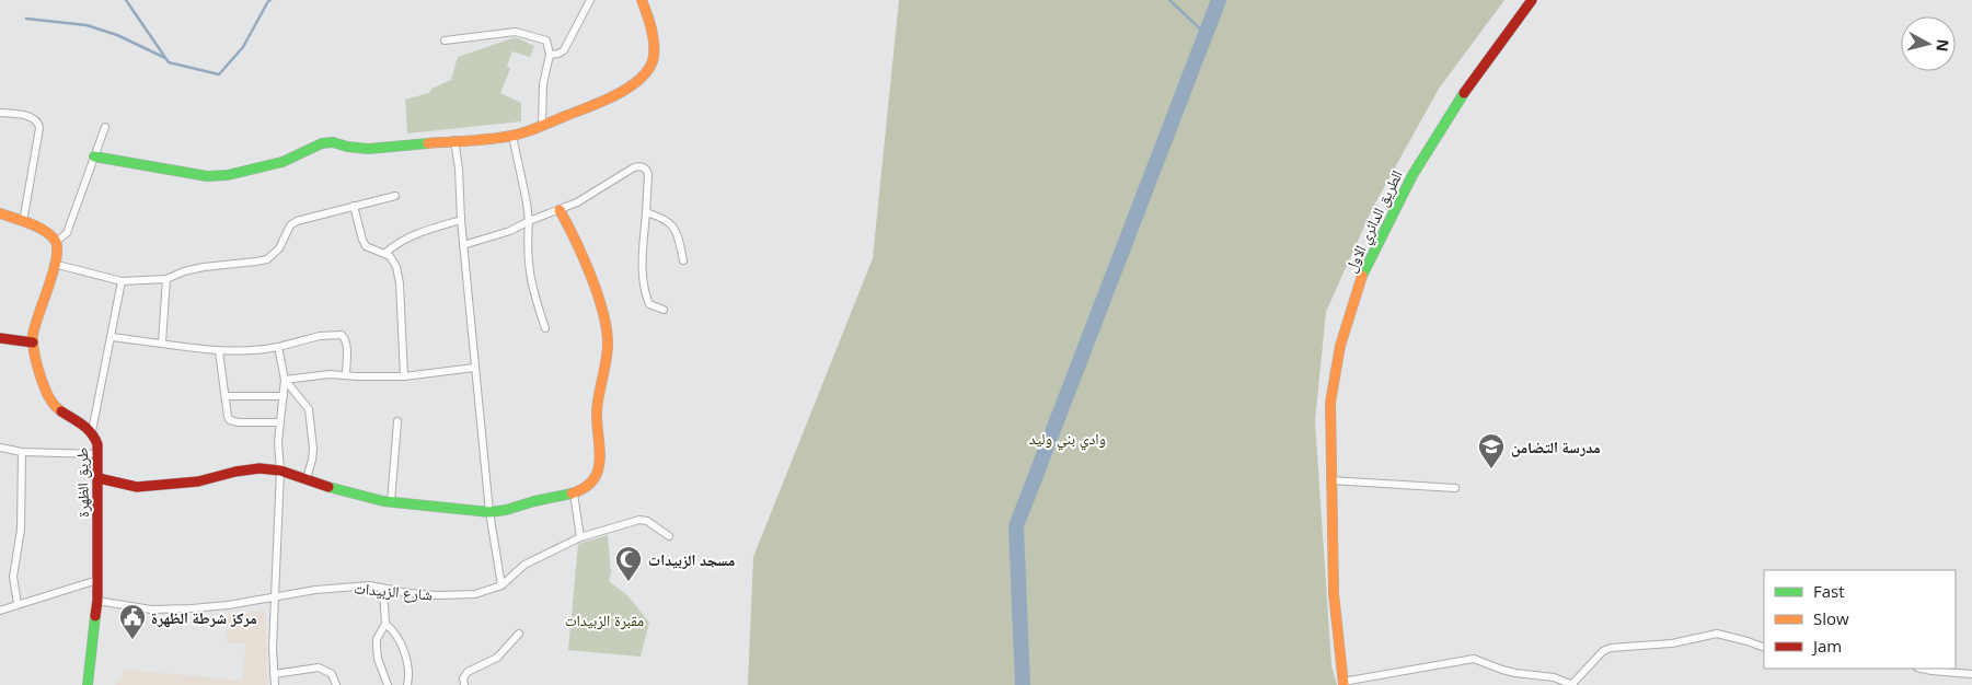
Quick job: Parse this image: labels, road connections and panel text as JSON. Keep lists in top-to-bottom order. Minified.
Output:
{"streets":{"street":["الطريق الدائري الاول","طريق الظهرة","شارع الزبيدات"]},"crossings":[["طريق الظهرة","شارع الزبيدات"]],"parks":["وادي بني وليد","مقبرة الزبيدات"],"places":{"school or university":["مدرسة التضامن"],"mosque":["مسجد الزبيدات"],"public building":["مركز شرطة الظهرة"]},"legend":["Fast","Slow","Jam"],"north":"right"}
